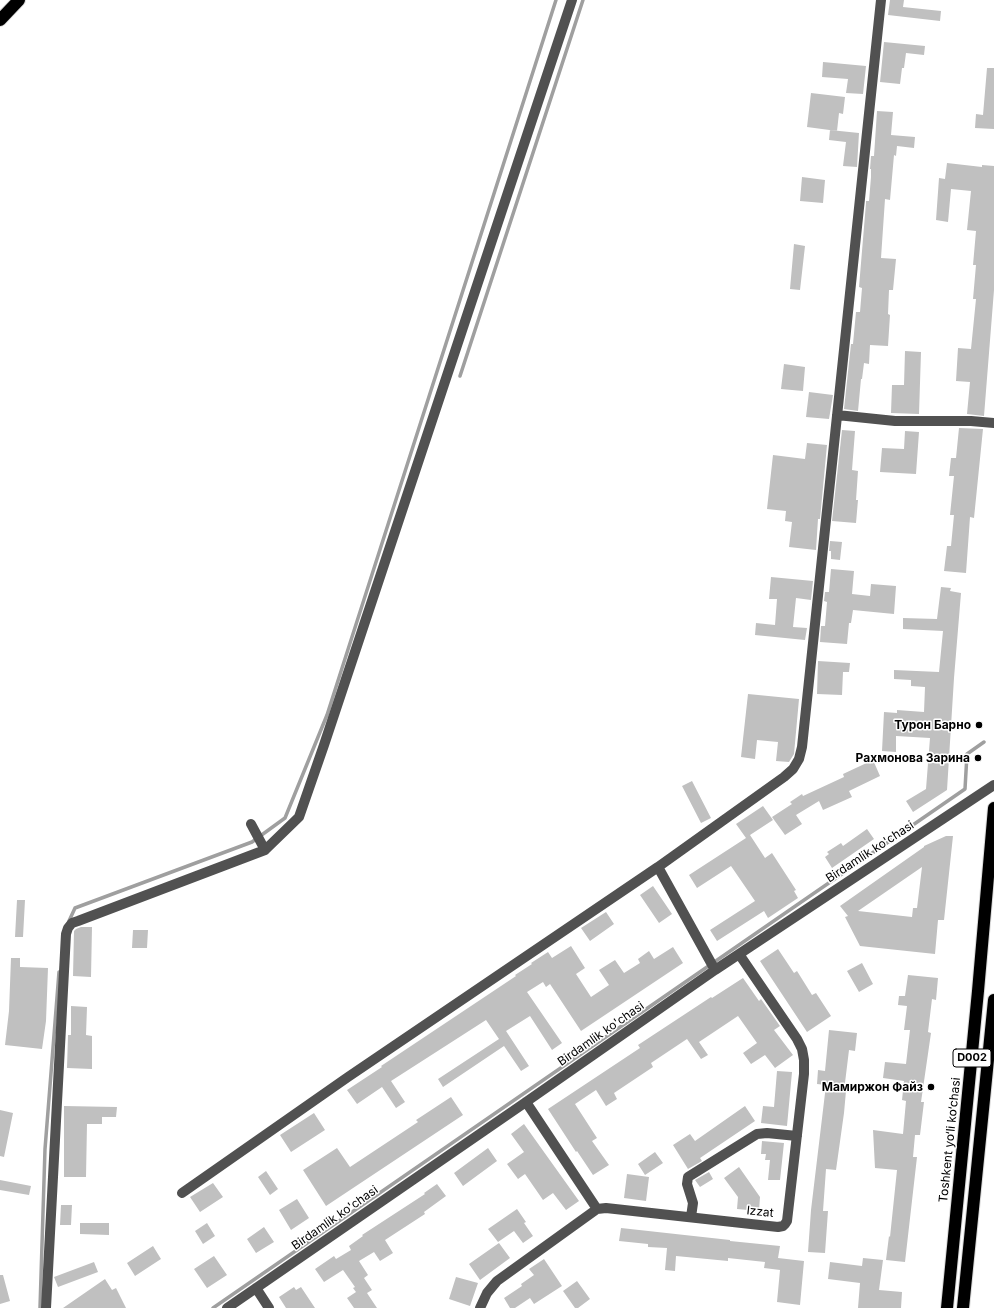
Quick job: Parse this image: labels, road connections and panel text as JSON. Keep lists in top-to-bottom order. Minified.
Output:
{"streets":{"highway":["D002","Toshkent yo‘li ko‘chasi"],"street":["Birdamlik ko'chasi","Izzat"]},"crossings":[["Birdamlik ko'chasi","Izzat"]],"places":["Турон Барно","Рахмонова Зарина","Мамиржон Файз"]}
